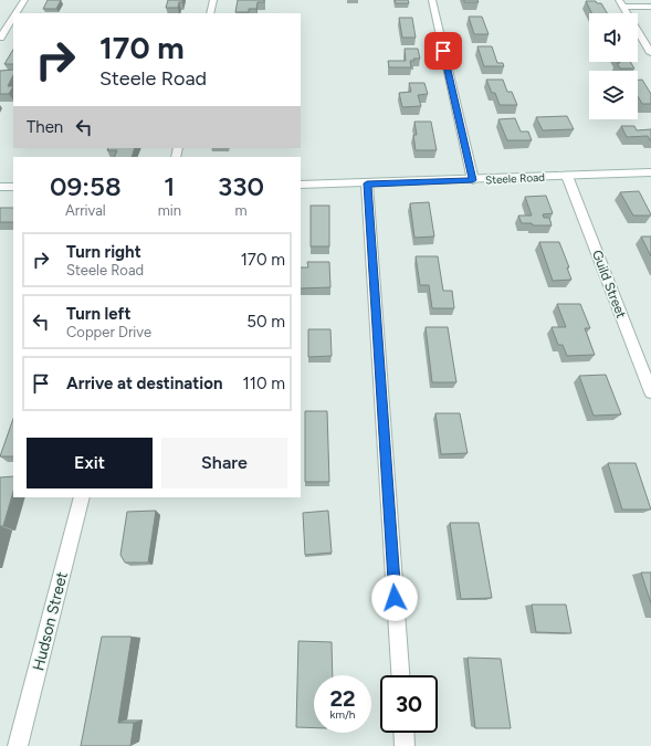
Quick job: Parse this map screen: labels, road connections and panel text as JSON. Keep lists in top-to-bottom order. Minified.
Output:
{"streets":{"street":["Steele Road","Guild Street","Hudson Street"]},"crossings":[["Steele Road","Guild Street"]],"page":{"turn":["170 m","Steele Road"],"then":"Then","eta":["09:58","Arrival","1","min","330","m"],"list":[{"name":"Turn right","note":"Steele Road","value":"170 m"},{"name":"Turn left","note":"Copper Drive","value":"50 m"},{"name":"Arrive at destination","value":"110 m"}],"buttons":["Exit","Share"],"speed":"22 km/h","limit":"30"}}
